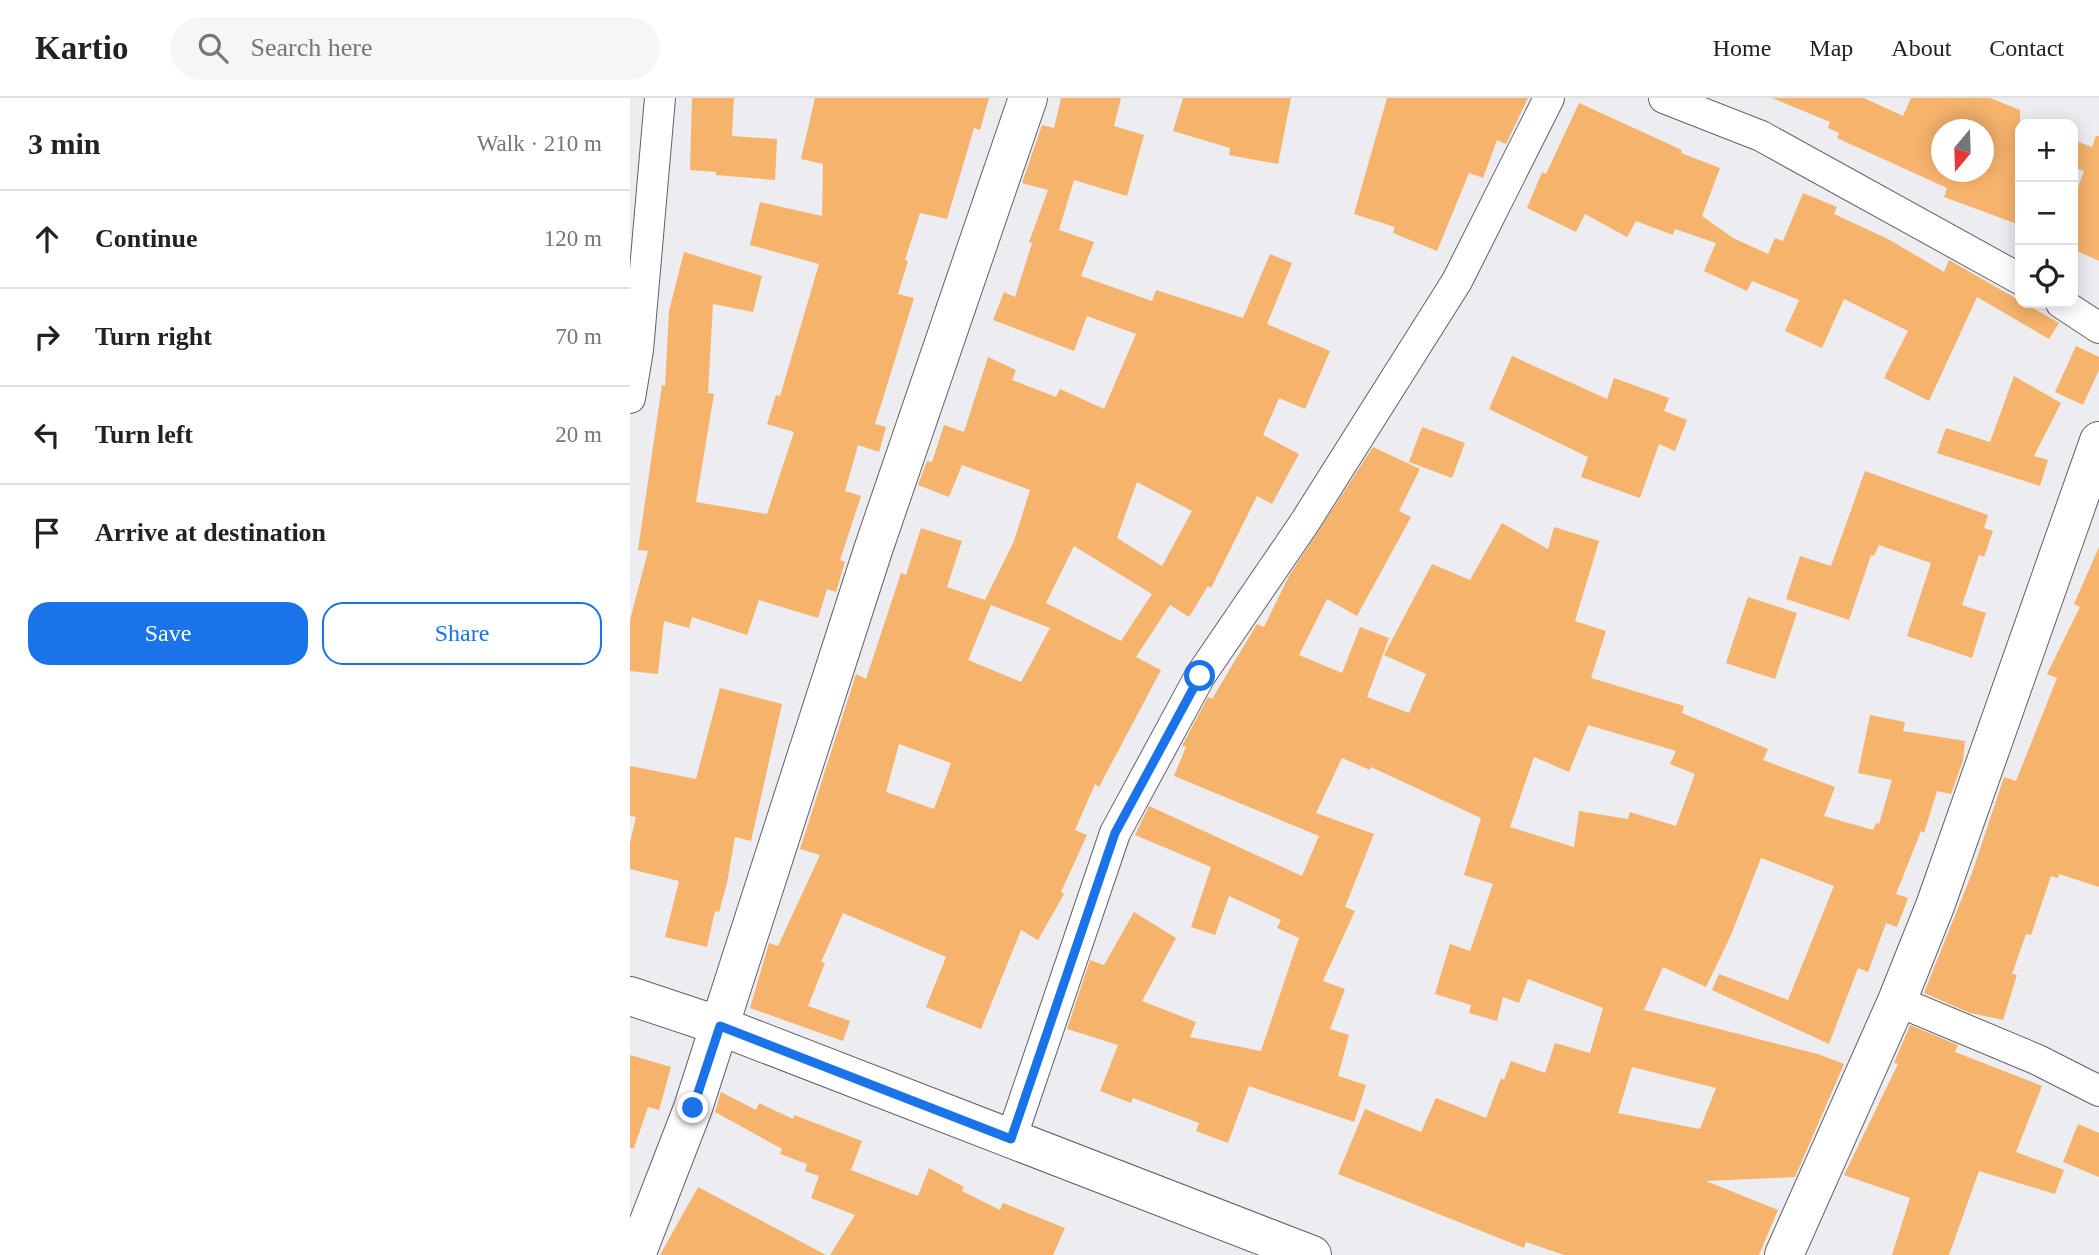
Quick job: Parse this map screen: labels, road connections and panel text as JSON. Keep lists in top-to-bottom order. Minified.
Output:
{"north":"bottom","page":{"header":"Kartio","search":"Search here","nav":["Home","Map","About","Contact"],"heading":["3 min","Walk · 210 m"],"map_buttons":["+","−"],"list":[["Continue","120 m"],["Turn right","70 m"],["Turn left","20 m"],"Arrive at destination"],"buttons":["Save","Share"]}}
